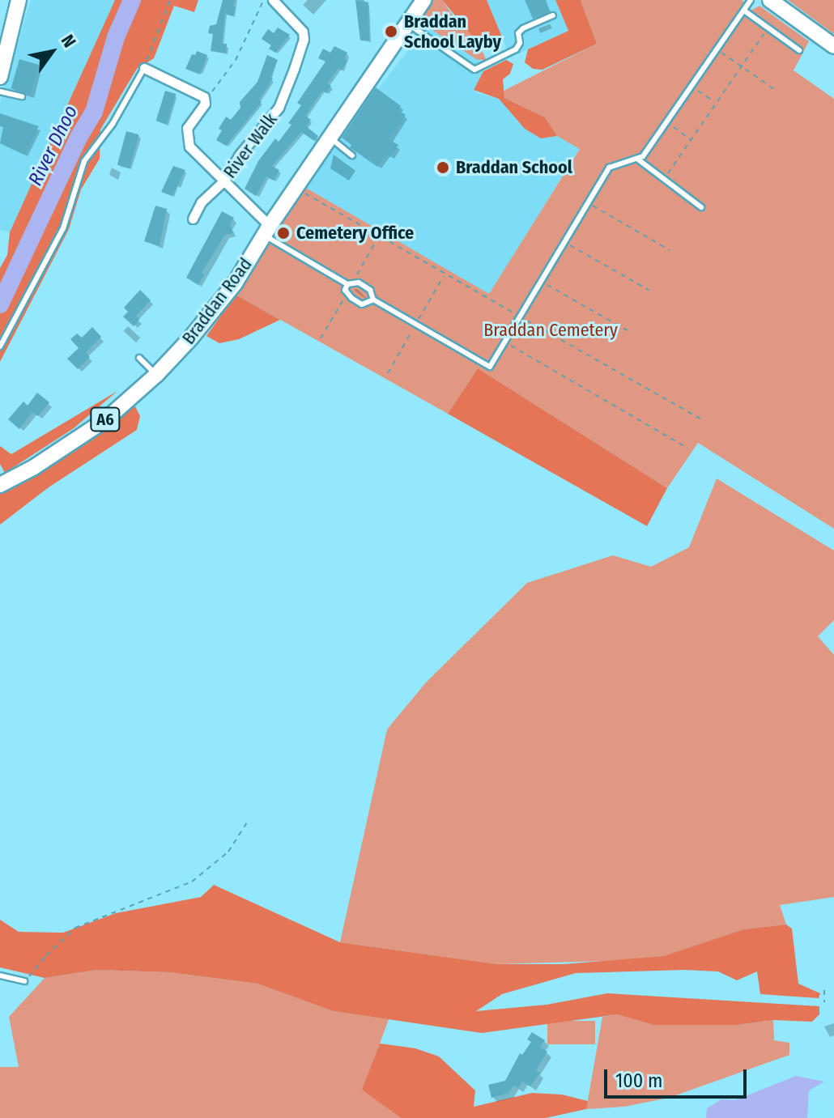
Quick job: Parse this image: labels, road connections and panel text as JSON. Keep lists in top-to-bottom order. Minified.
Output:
{"streets":{"highway":["Braddan Road","A6"],"street":["River Walk"]},"water":["River Dhoo"],"parks":["Braddan Cemetery"],"places":["Braddan School Layby","Braddan School","Cemetery Office"],"scale_bar":"100 m","north":"top right"}
